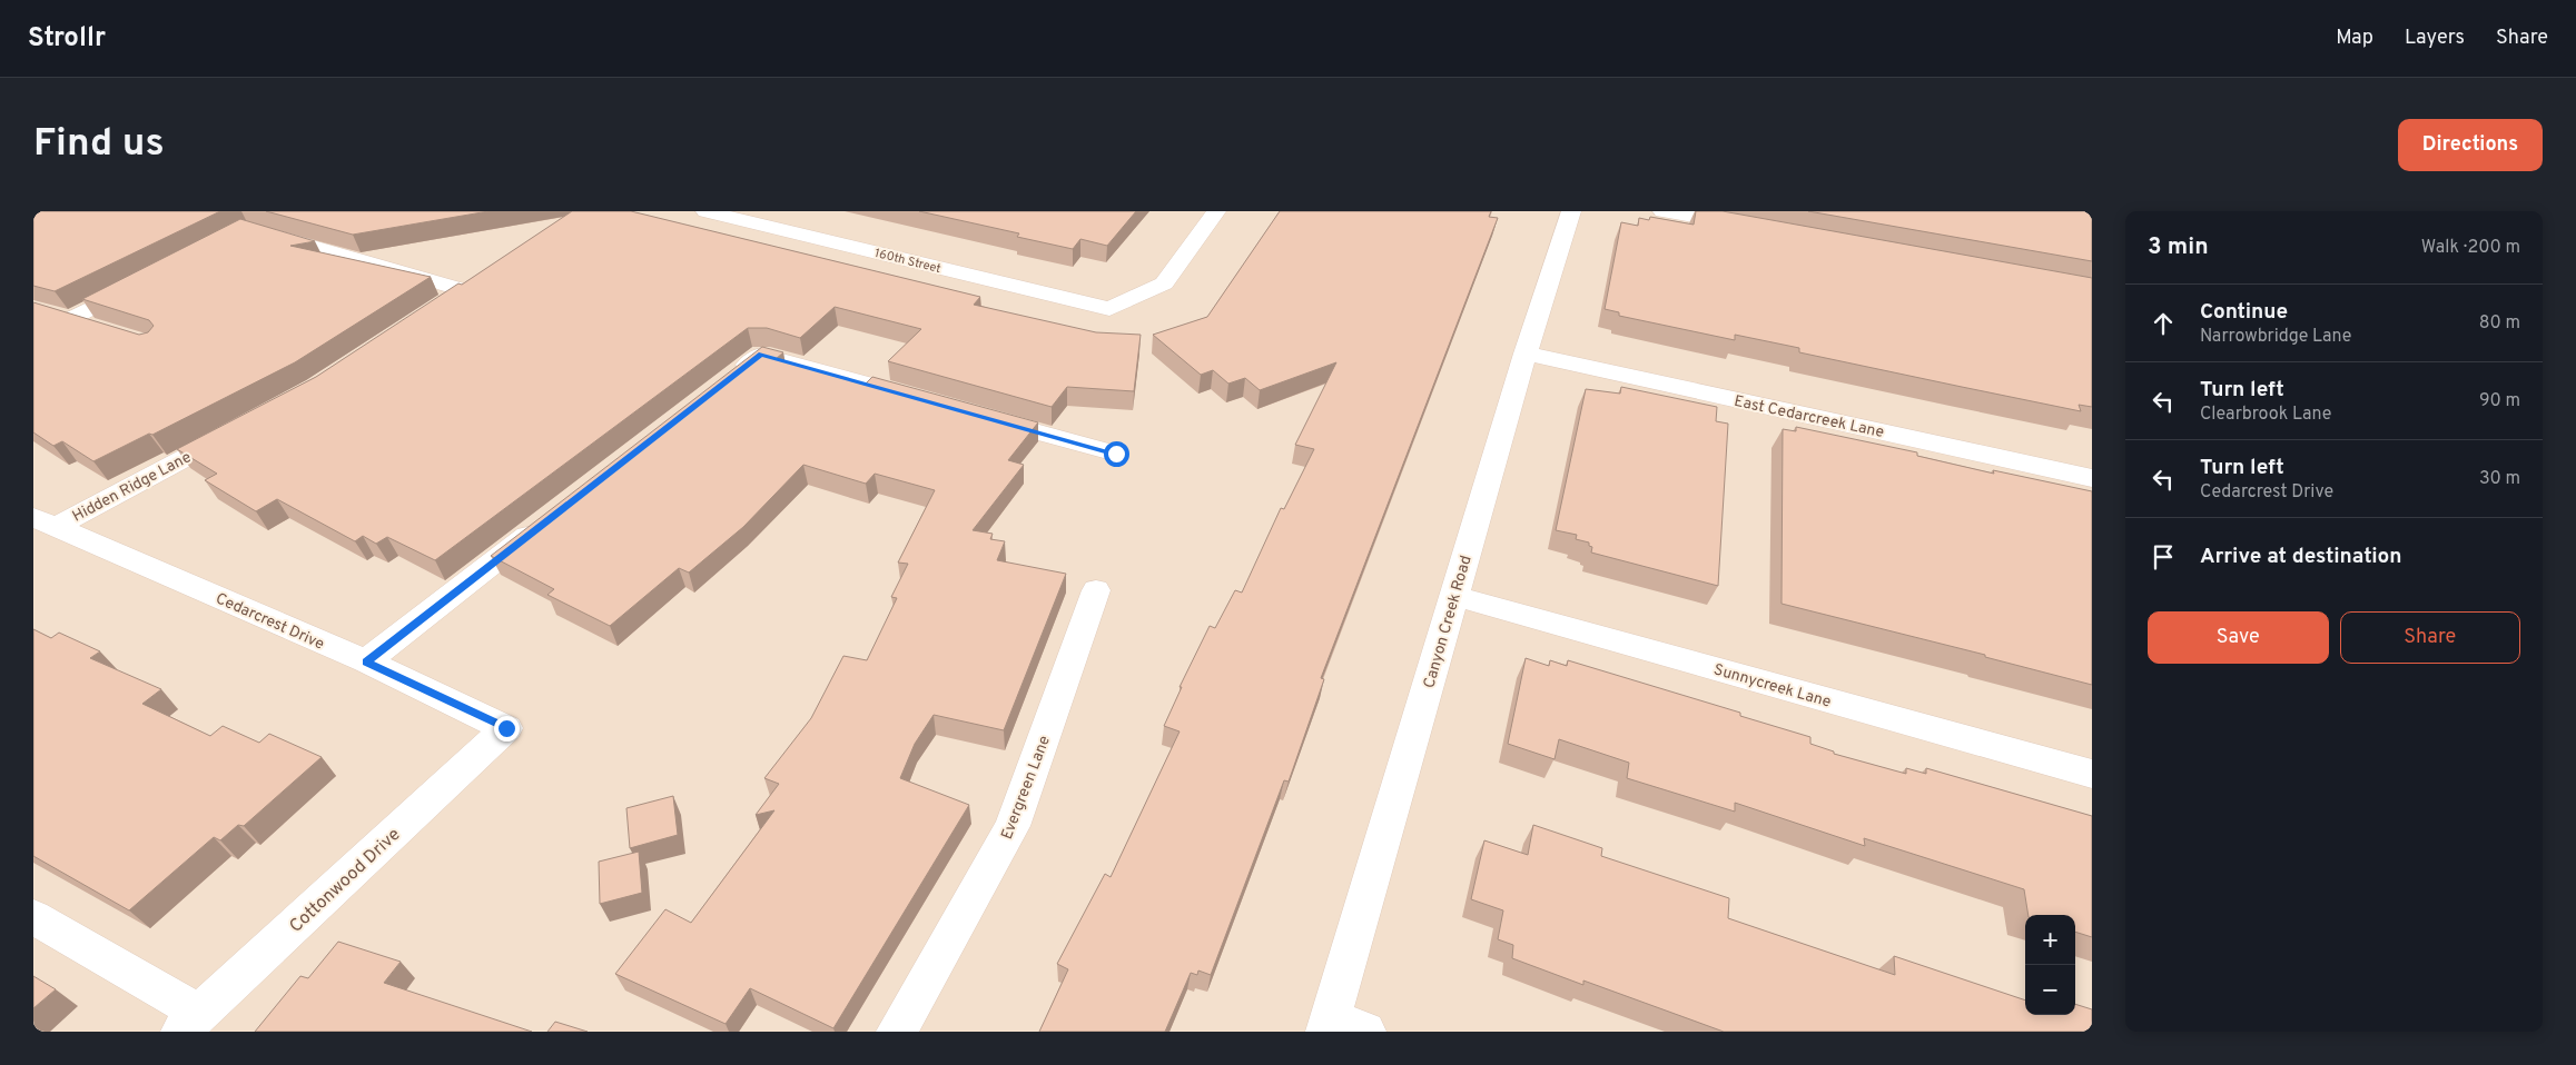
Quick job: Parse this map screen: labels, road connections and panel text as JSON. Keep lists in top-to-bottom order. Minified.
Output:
{"streets":{"street":["160th Street","East Cedarcreek Lane","Hidden Ridge Lane","Cedarcrest Drive","Canyon Creek Road","Sunnycreek Lane","Evergreen Lane","Cottonwood Drive"]},"crossings":[["East Cedarcreek Lane","Canyon Creek Road"],["Hidden Ridge Lane","Cedarcrest Drive"],["Cedarcrest Drive","Cottonwood Drive"],["Canyon Creek Road","Sunnycreek Lane"]],"page":{"header":"Strollr","nav":["Map","Layers","Share"],"buttons":["Directions",["Save","Share"]],"title":"Find us","heading":["3 min","Walk · 200 m"],"list":[["Continue","Narrowbridge Lane","80 m"],["Turn left","Clearbrook Lane","90 m"],["Turn left","Cedarcrest Drive","30 m"],"Arrive at destination"],"map_buttons":["+","−"]}}
